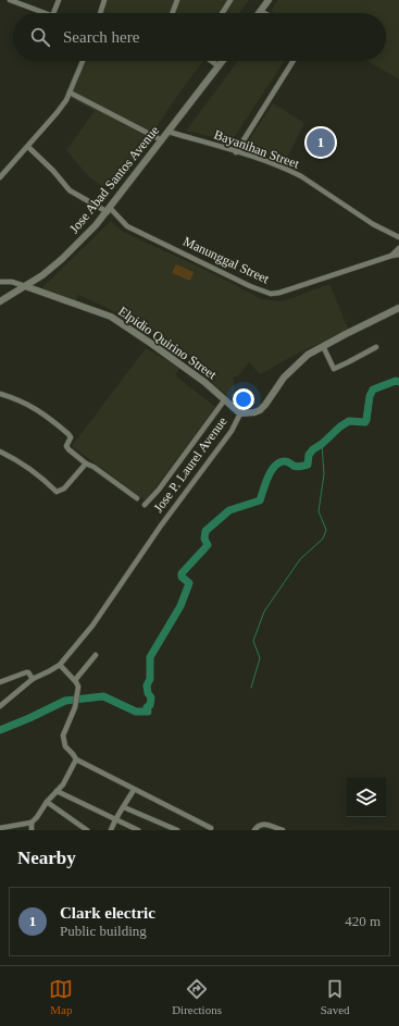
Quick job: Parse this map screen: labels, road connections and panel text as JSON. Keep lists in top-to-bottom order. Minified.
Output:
{"streets":{"street":["Bayanihan Street","Jose Abad Santos Avenue","Manunggal Street","Elpidio Quirino Street","Jose P. Laurel Avenue"]},"crossings":[["Bayanihan Street","Jose Abad Santos Avenue"],["Jose Abad Santos Avenue","Manunggal Street"],["Jose Abad Santos Avenue","Elpidio Quirino Street"],["Elpidio Quirino Street","Jose P. Laurel Avenue"]],"page":{"search":"Search here","pins":"1","heading":"Nearby","list":[{"mark":"1","name":"Clark electric","note":"Public building","value":"420 m"}],"nav":["Map","Directions","Saved"]}}
